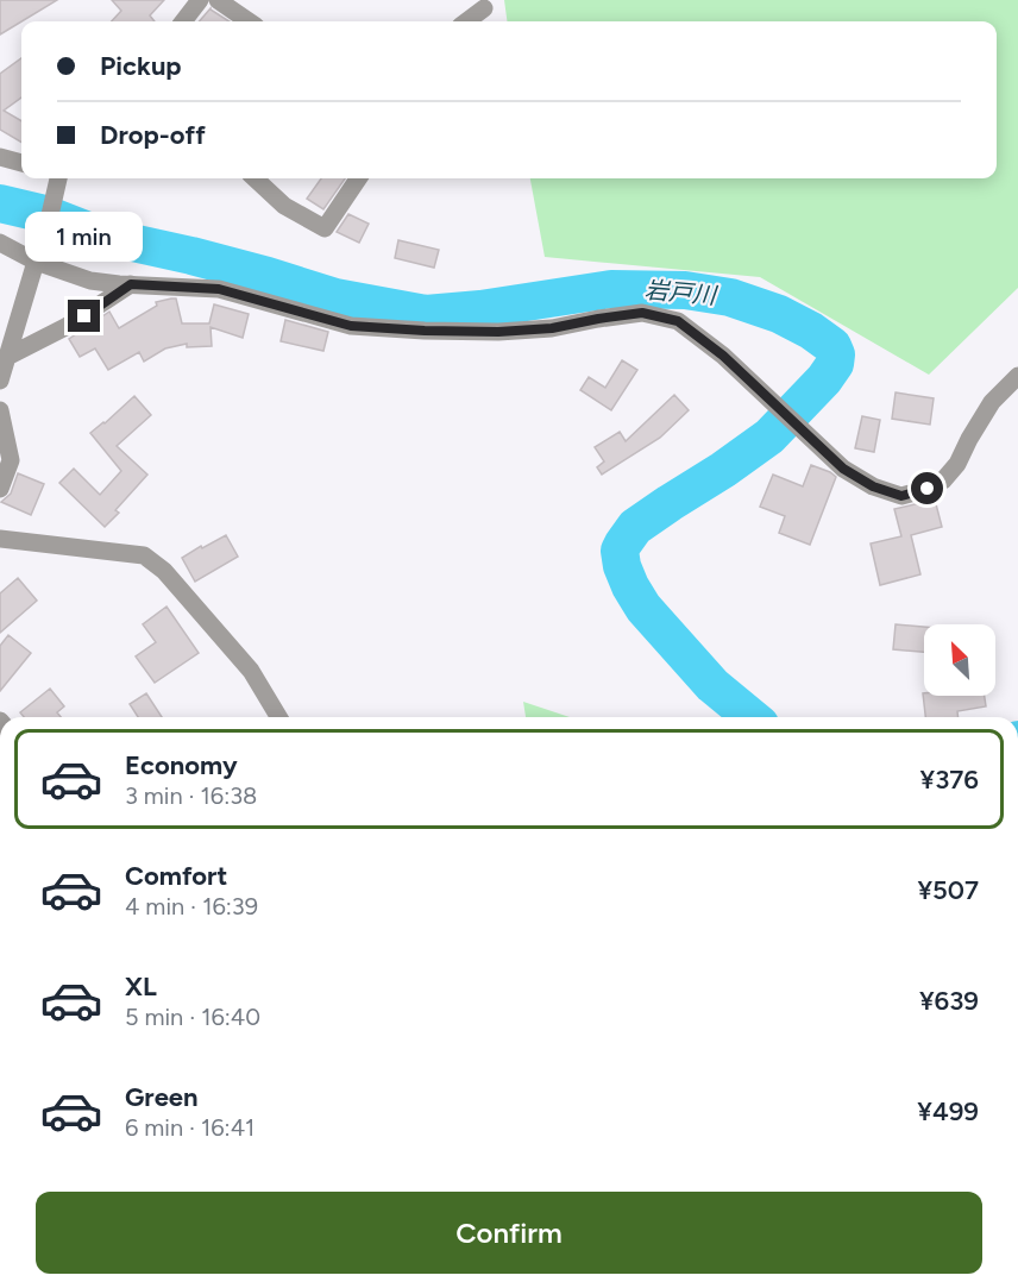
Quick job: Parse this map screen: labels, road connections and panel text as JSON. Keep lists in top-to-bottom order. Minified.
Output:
{"water":["岩戸川"],"north":"top left","page":{"banner":["Pickup","Drop-off"],"bubble":"1 min","list":[{"name":"Economy","note":"3 min · 16:38","value":"¥376"},{"name":"Comfort","note":"4 min · 16:39","value":"¥507"},{"name":"XL","note":"5 min · 16:40","value":"¥639"},{"name":"Green","note":"6 min · 16:41","value":"¥499"}],"buttons":"Confirm"}}
